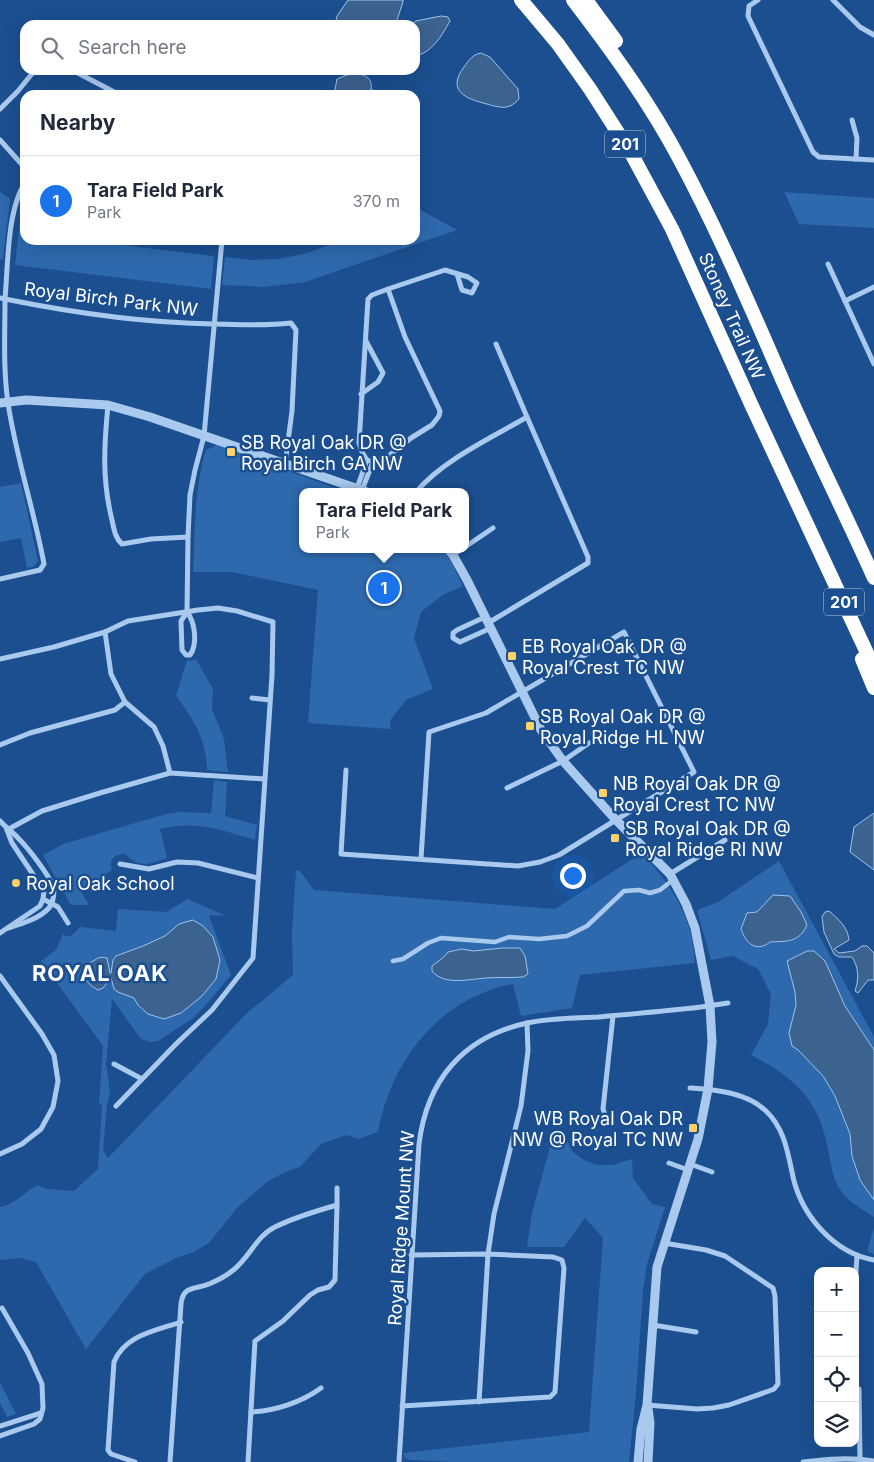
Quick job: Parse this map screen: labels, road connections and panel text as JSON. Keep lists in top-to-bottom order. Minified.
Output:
{"streets":{"highway":["201","Stoney Trail NW"],"street":["Royal Birch Park NW","Royal Ridge Mount NW"]},"districts":["ROYAL OAK"],"places":{"transit":["SB Royal Oak DR @ Royal Birch GA NW","EB Royal Oak DR @ Royal Crest TC NW","SB Royal Oak DR @ Royal Ridge HL NW","NB Royal Oak DR @ Royal Crest TC NW","SB Royal Oak DR @ Royal Ridge RI NW","WB Royal Oak DR NW @ Royal TC NW"],"other":["Royal Oak School"]},"page":{"search":"Search here","heading":"Nearby","list":[{"mark":"1","name":"Tara Field Park","note":"Park","value":"370 m"}],"popup":["Tara Field Park","Park"],"pins":"1","map_buttons":["+","−"]}}
